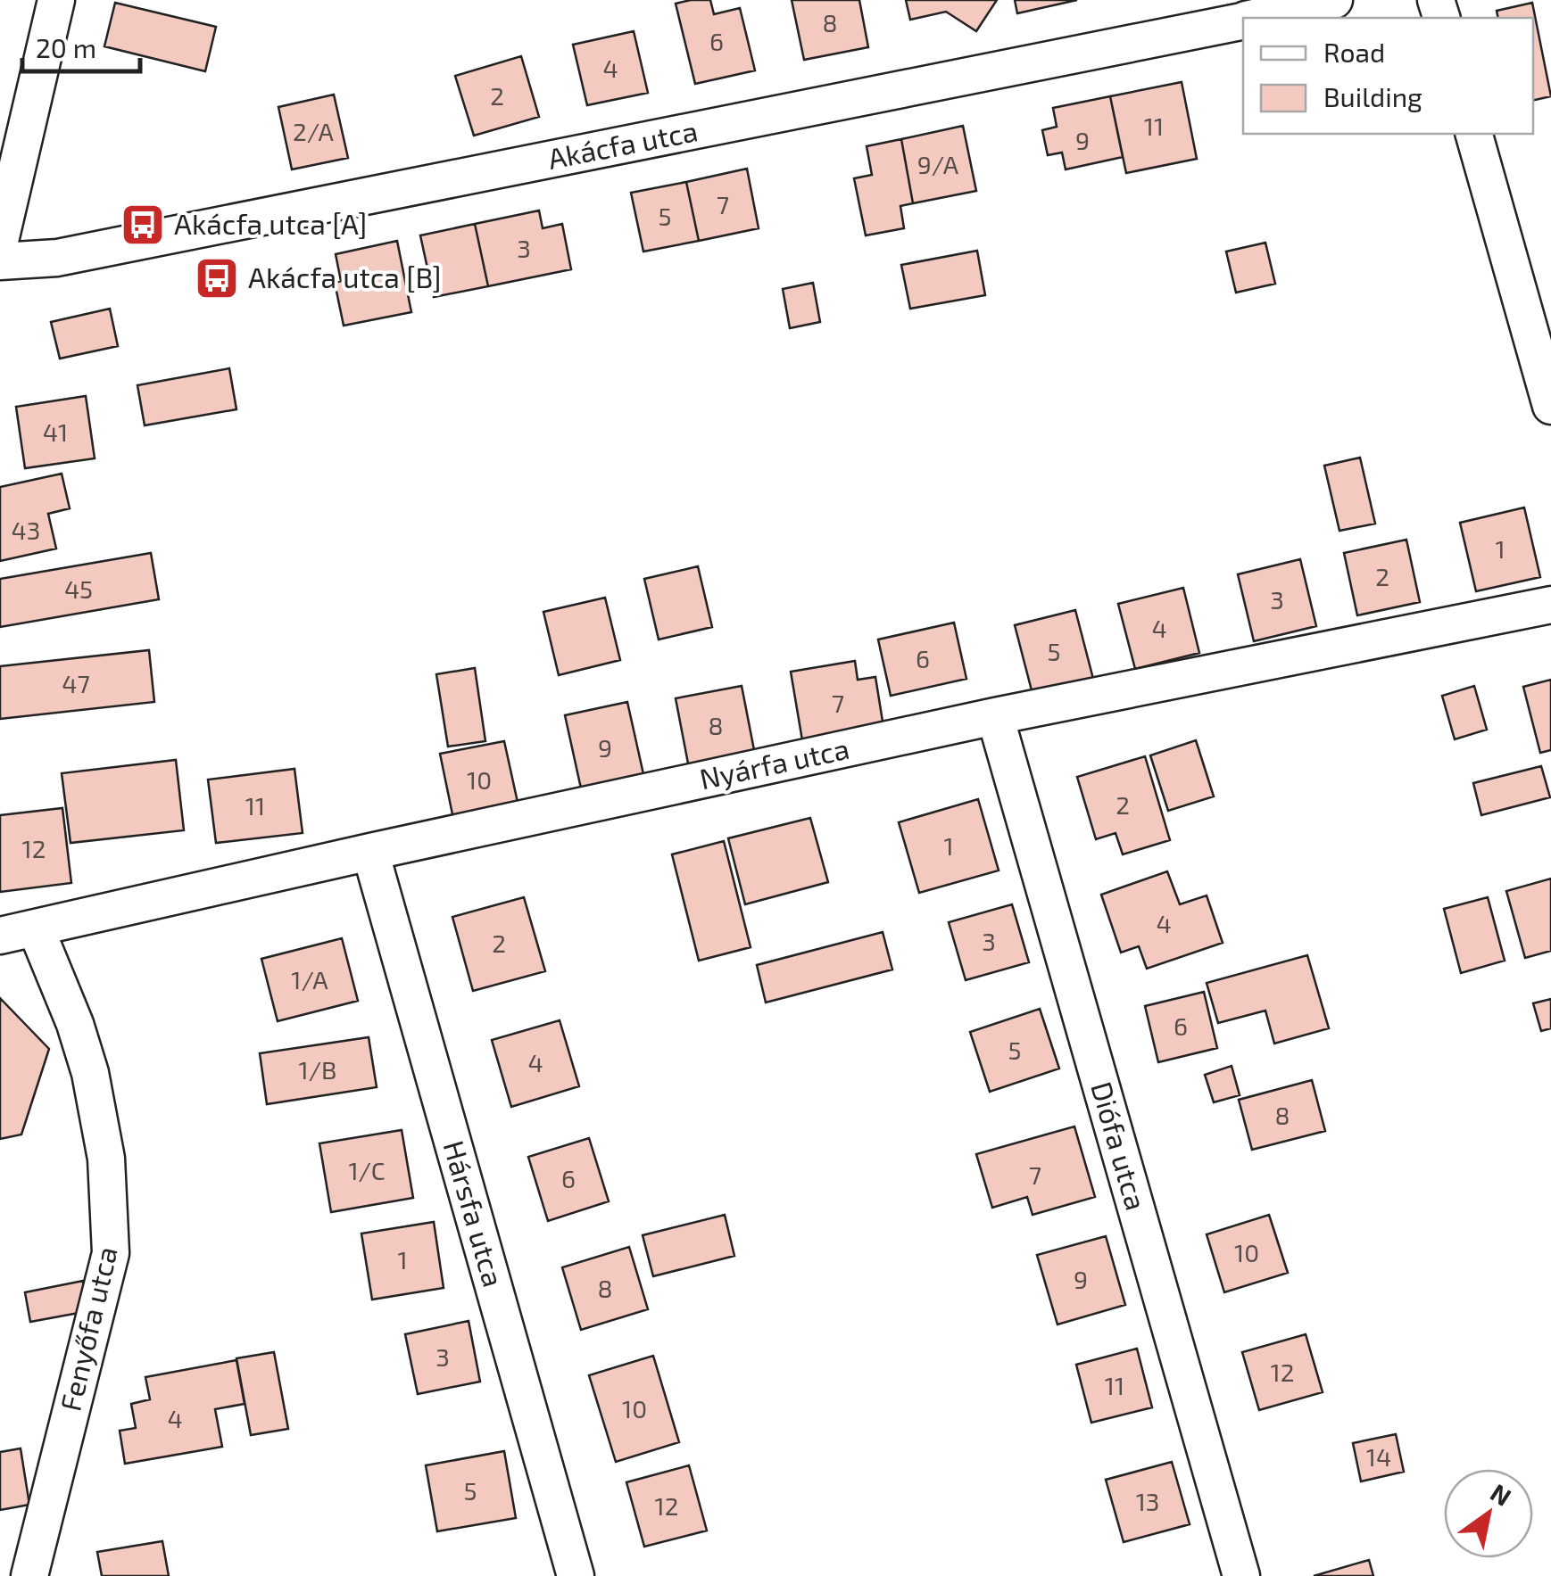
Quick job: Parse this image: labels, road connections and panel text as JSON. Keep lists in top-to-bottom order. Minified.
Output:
{"streets":{"street":["Akácfa utca","Nyárfa utca","Diófa utca","Hársfa utca","Fenyőfa utca"]},"crossings":[["Nyárfa utca","Diófa utca"],["Nyárfa utca","Hársfa utca"],["Nyárfa utca","Fenyőfa utca"]],"places":{"bus stop":["Akácfa utca [A]","Akácfa utca [B]"]},"house_numbers":["8","6","4","2","11","2/A","9","9/A","7","5","3","41","43","1","2","45","3","4","5","6","47","7","8","9","10","2","11","1","12","4","3","2","1/A","6","5","4","1/B","8","1/C","7","6","10","1","9","8","3","12","11","10","4","14","5","13","12"],"legend":["Road","Building"],"scale_bar":"20 m","north":"top right"}
